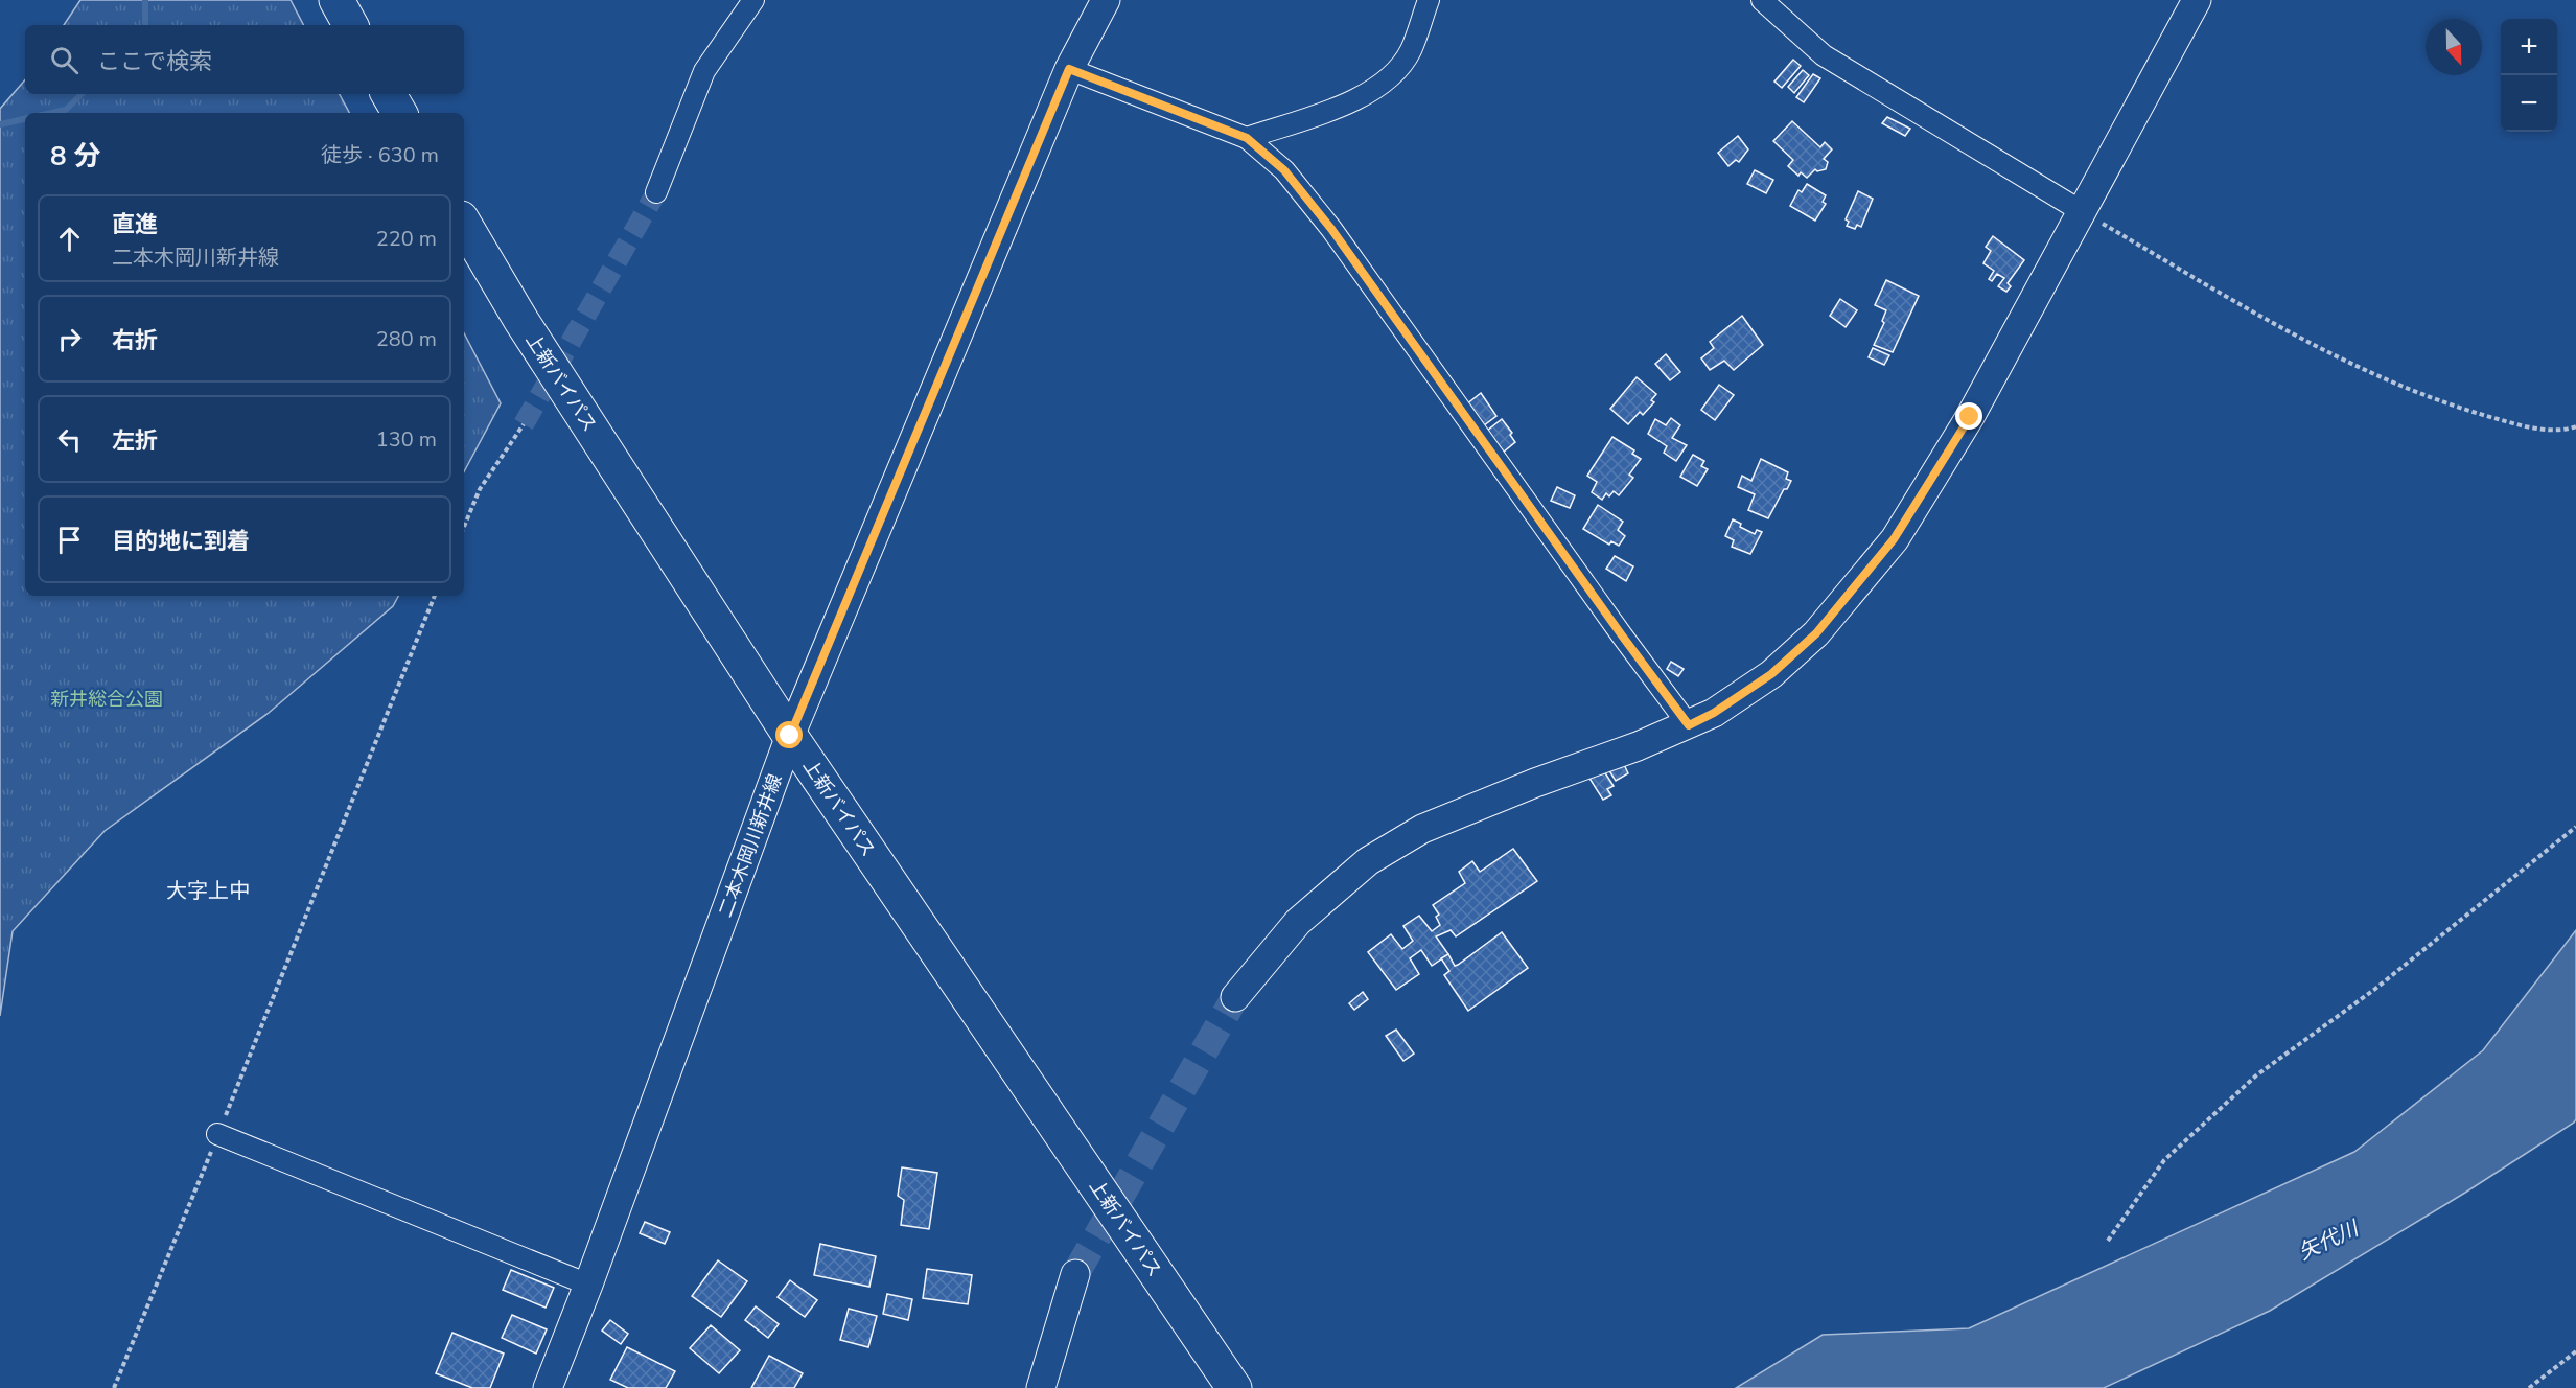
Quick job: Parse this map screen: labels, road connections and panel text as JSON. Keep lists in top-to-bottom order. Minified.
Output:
{"streets":{"highway":["上新バイパス"],"street":["二本木岡川新井線"]},"crossings":[["上新バイパス","二本木岡川新井線"]],"districts":["大字上中"],"water":["矢代川"],"parks":["新井総合公園"],"north":"bottom","page":{"map_buttons":["+","−"],"search":"ここで検索","heading":["8 分","徒歩 · 630 m"],"list":[["直進","二本木岡川新井線","220 m"],["右折","280 m"],["左折","130 m"],"目的地に到着"]}}
